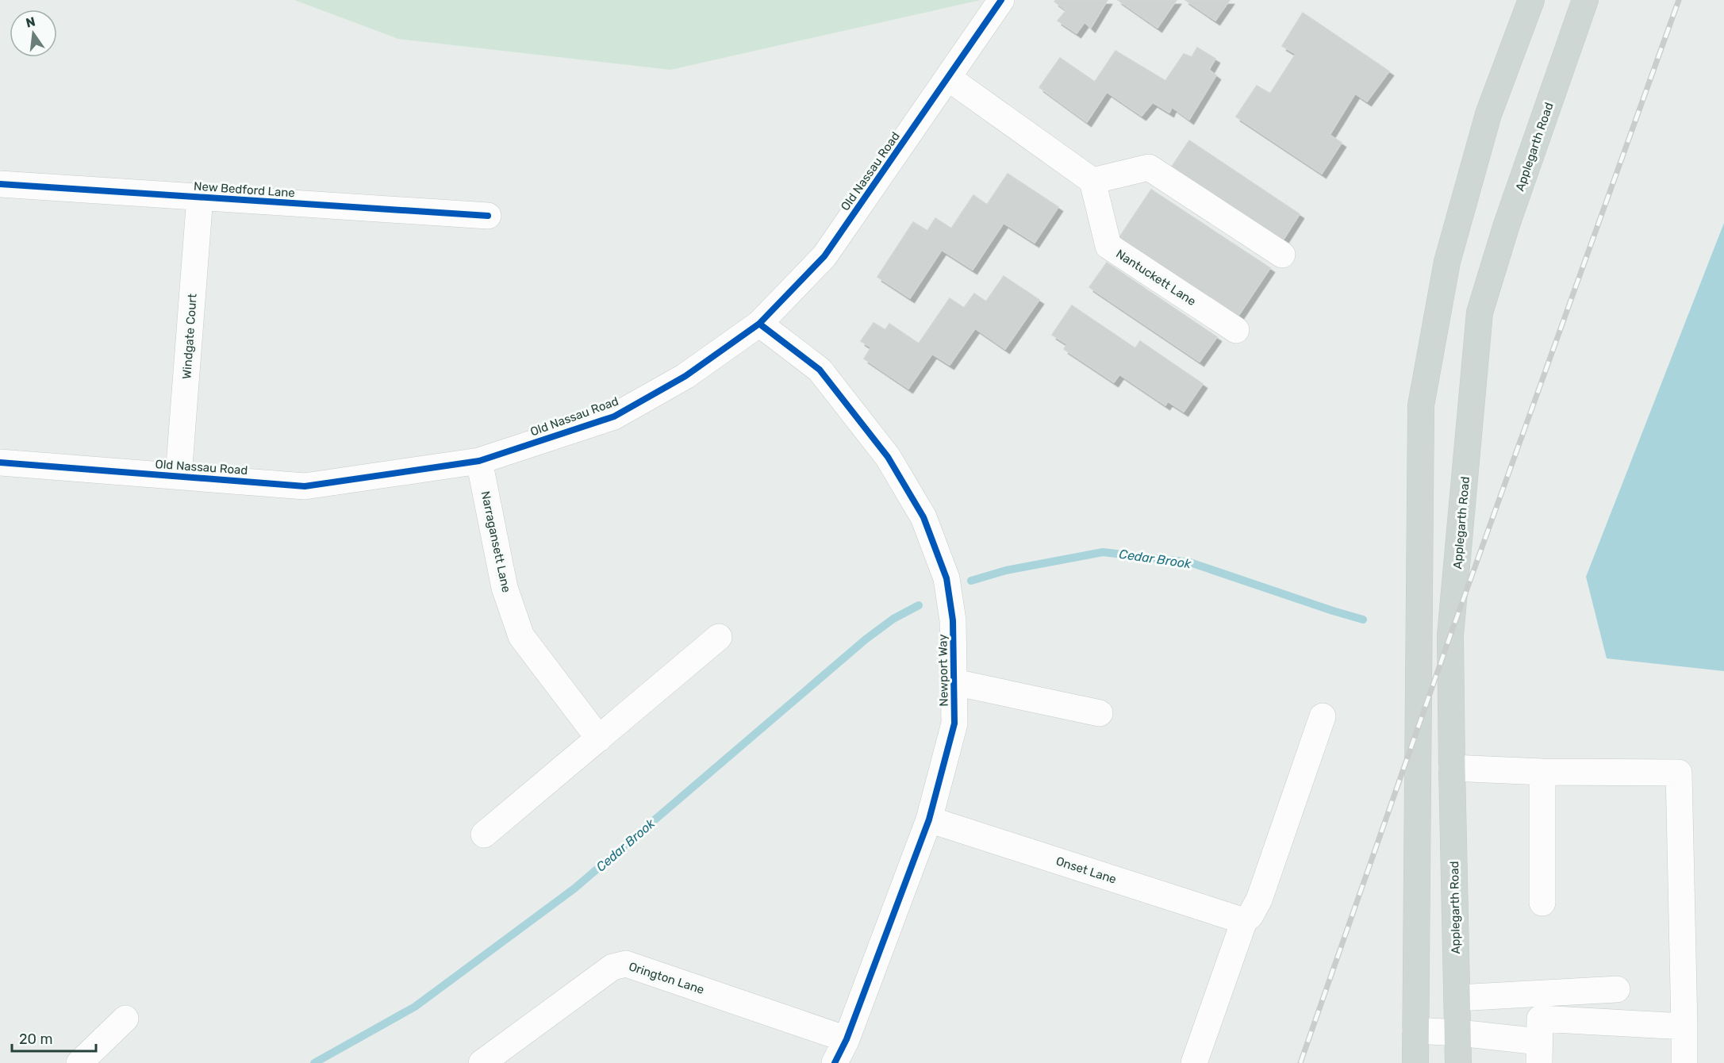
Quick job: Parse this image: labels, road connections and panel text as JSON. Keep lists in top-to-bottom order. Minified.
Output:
{"streets":{"main road":["Applegarth Road"],"street":["Old Nassau Road","New Bedford Lane","Nantuckett Lane","Windgate Court","Narragansett Lane","Newport Way","Onset Lane","Orington Lane"]},"crossings":[["Old Nassau Road","Windgate Court"],["Old Nassau Road","Narragansett Lane"],["Old Nassau Road","Newport Way"],["New Bedford Lane","Windgate Court"],["Newport Way","Onset Lane"],["Newport Way","Orington Lane"]],"water":["Cedar Brook"],"scale_bar":"20 m","north":"top"}
